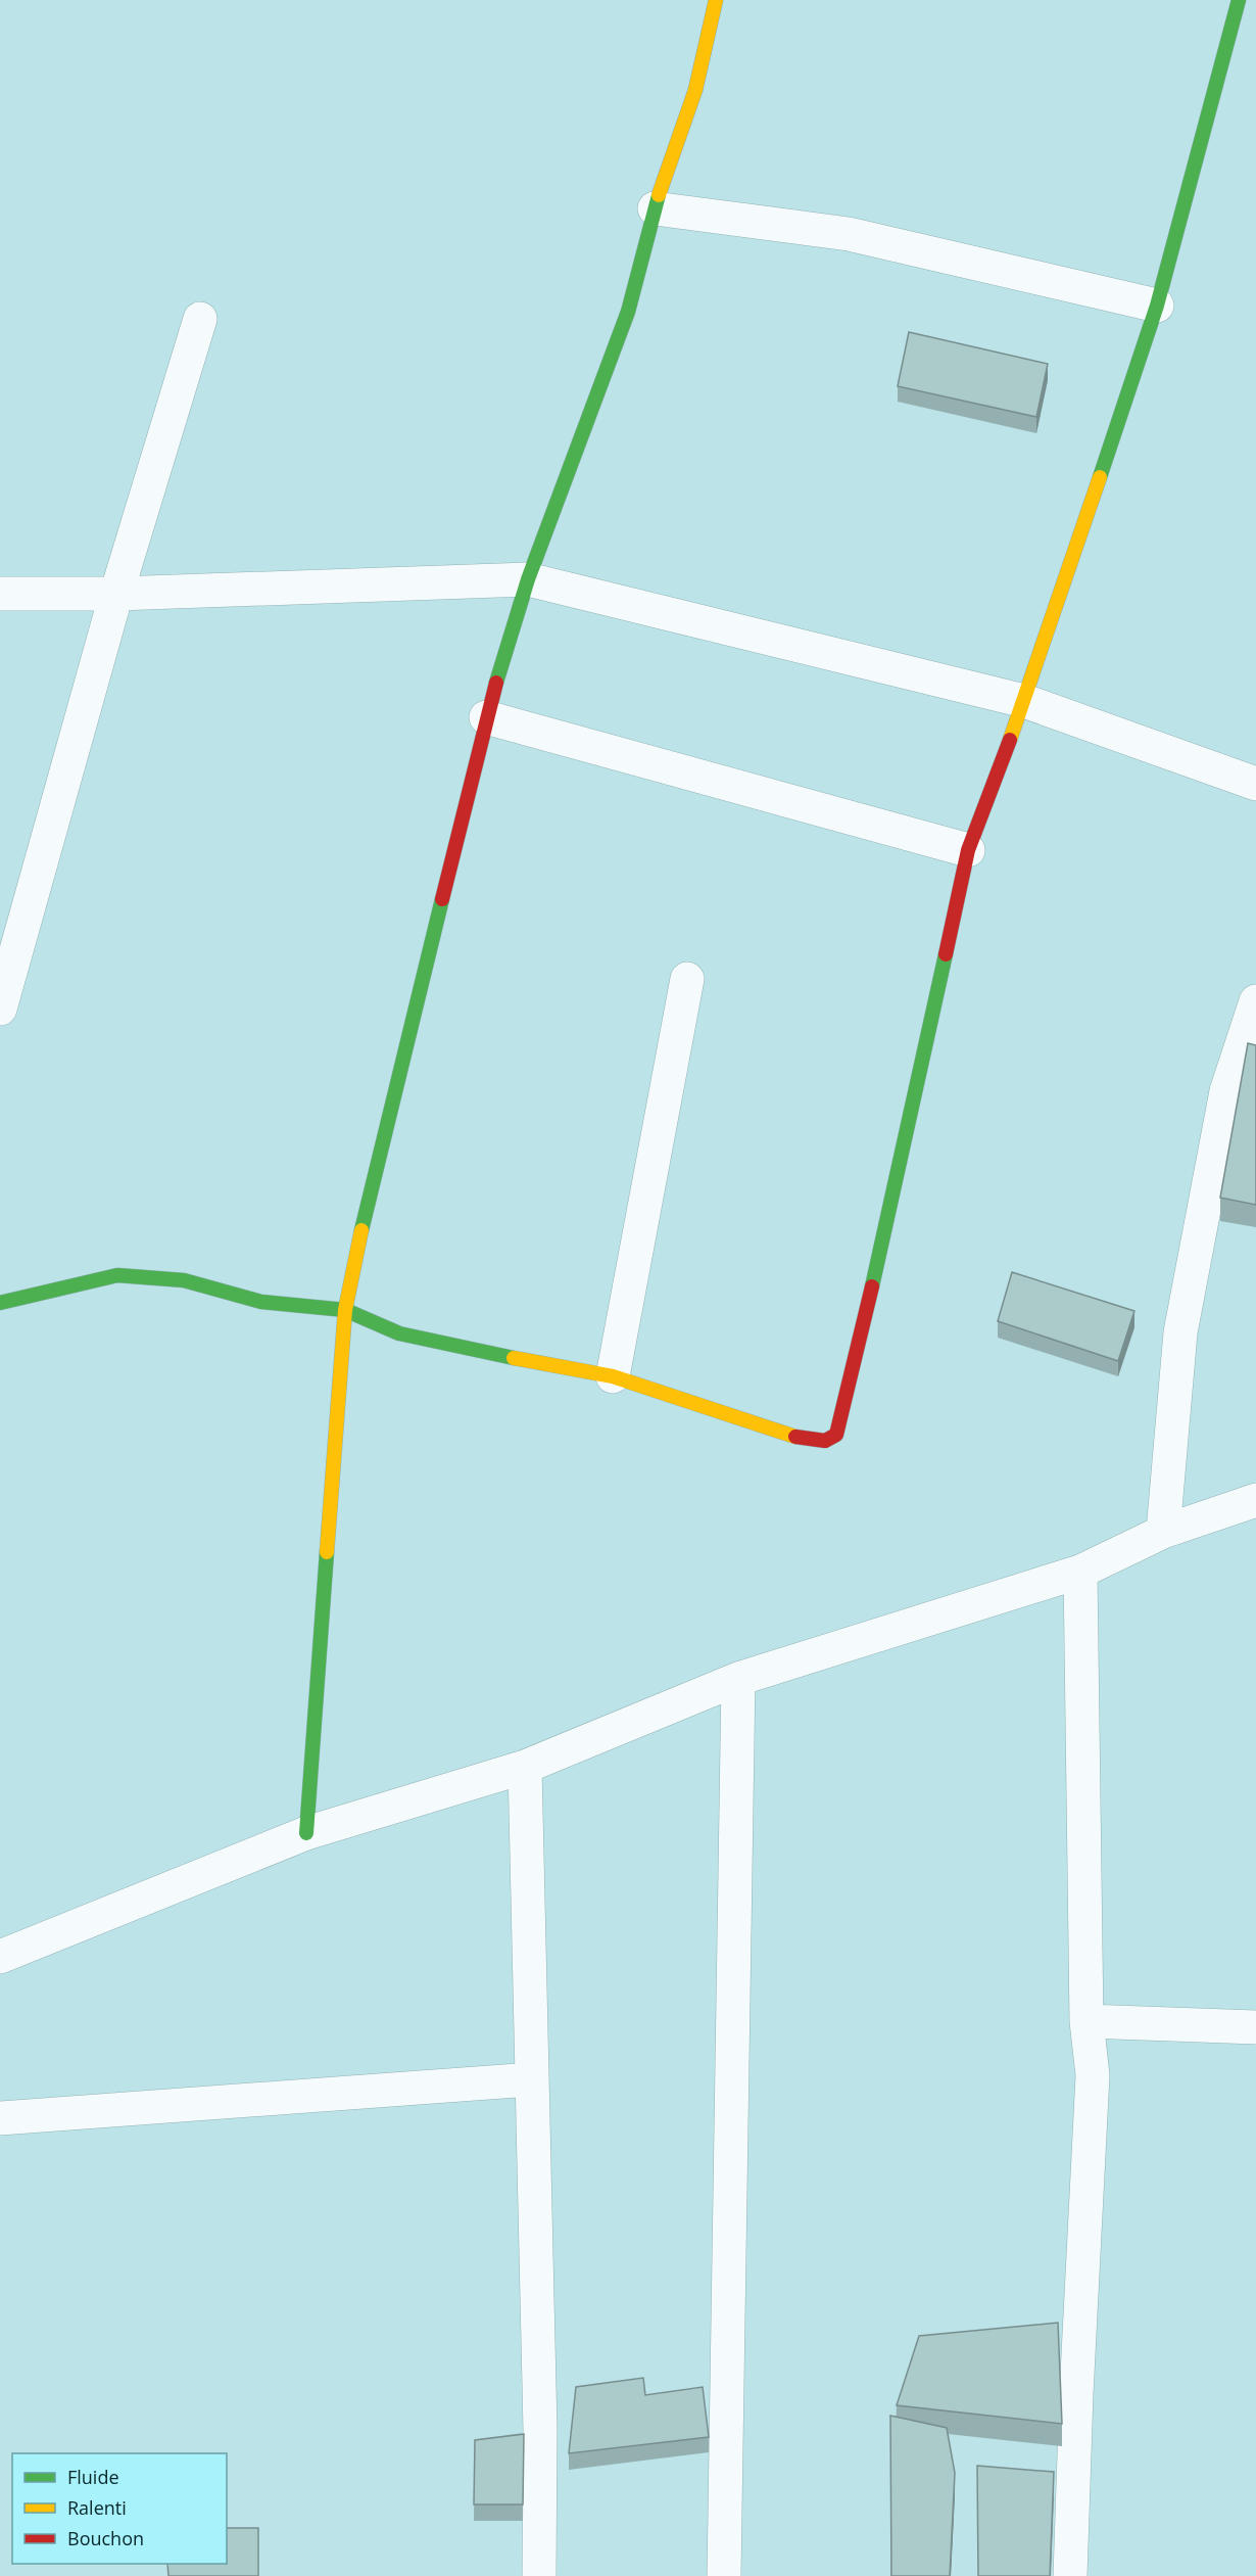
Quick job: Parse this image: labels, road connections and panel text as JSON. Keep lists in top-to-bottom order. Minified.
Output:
{"legend":["Fluide","Ralenti","Bouchon"]}
